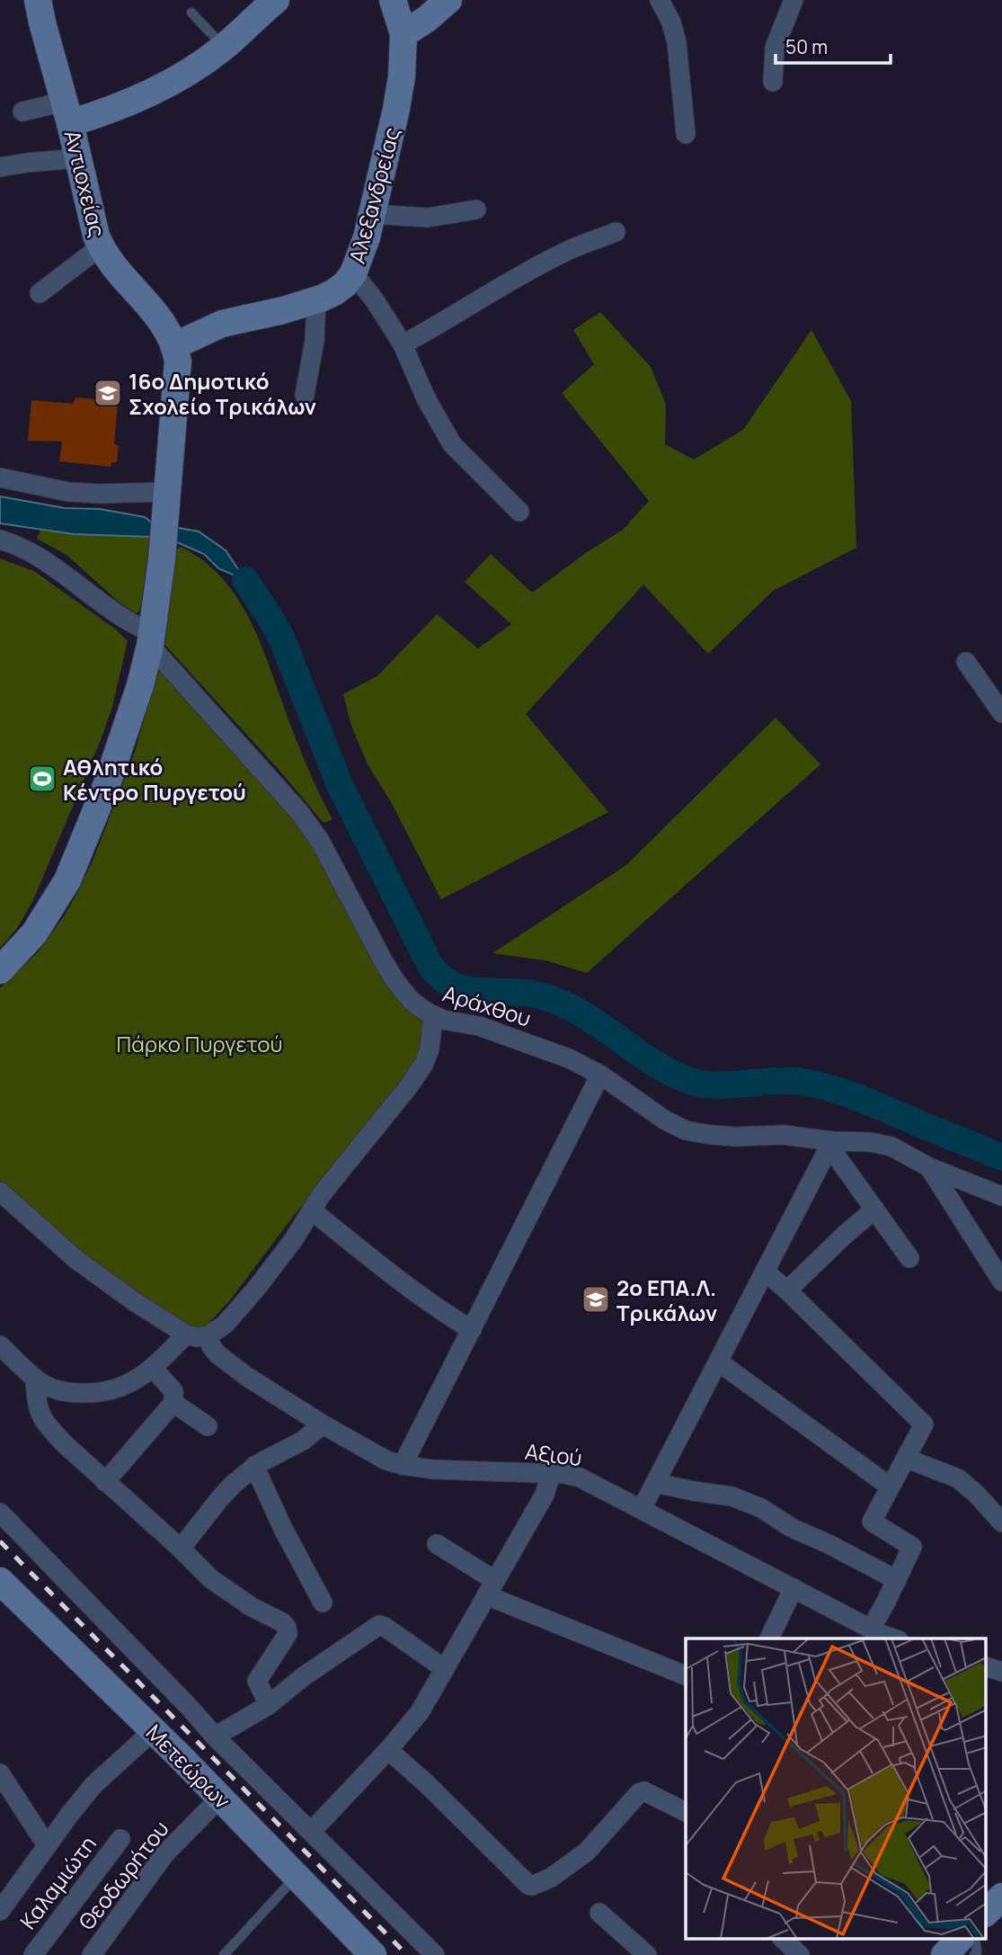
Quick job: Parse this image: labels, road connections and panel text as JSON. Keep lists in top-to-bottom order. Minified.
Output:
{"streets":{"street":["Αντιοχείας","Αλεξανδρείας","Αράχθου","Αξιού","Μετεώρων","Θεοδωρήτου","Καλαμιώτη"]},"crossings":[["Αντιοχείας","Αλεξανδρείας"],["Μετεώρων","Θεοδωρήτου"]],"parks":["Πάρκο Πυργετού"],"places":{"school or university":["16ο Δημοτικό Σχολείο Τρικάλων","2ο ΕΠΑ.Λ. Τρικάλων"],"sports":["Αθλητικό Κέντρο Πυργετού"]},"scale_bar":"50 m"}
